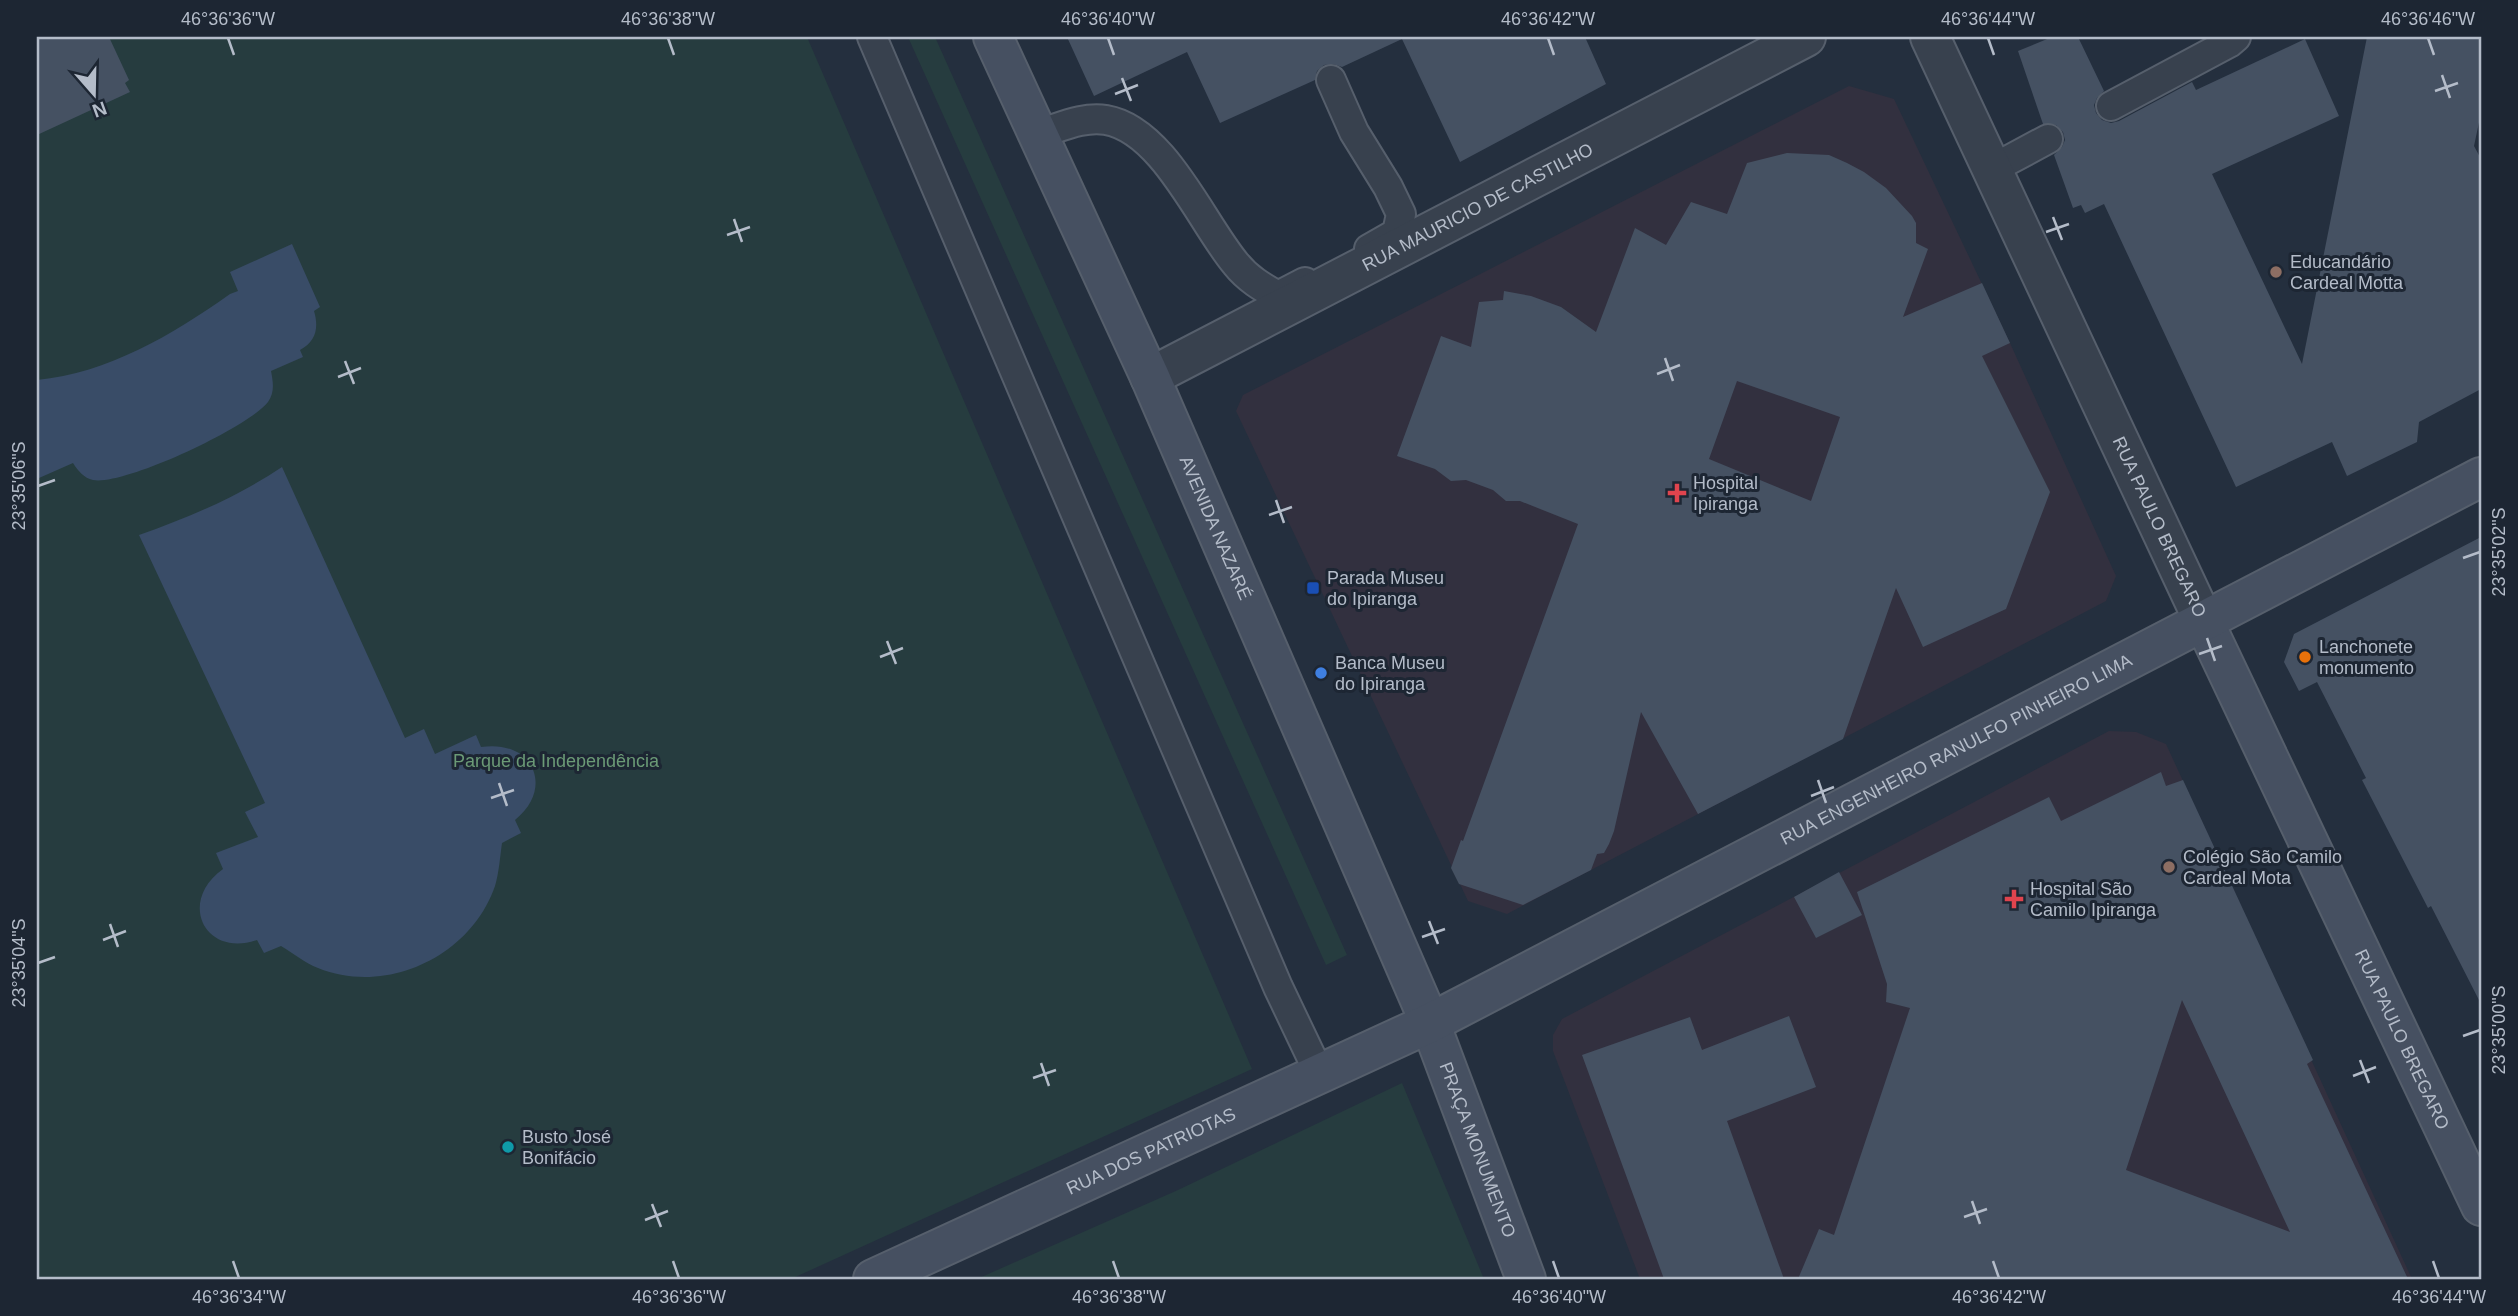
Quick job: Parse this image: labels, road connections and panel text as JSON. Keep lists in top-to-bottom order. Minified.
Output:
{"streets":{"main road":["RUA PAULO BREGARO","AVENIDA NAZARÉ","RUA ENGENHEIRO RANULFO PINHEIRO LIMA","RUA DOS PATRIOTAS","PRAÇA MONUMENTO"],"street":["RUA MAURICIO DE CASTILHO"]},"crossings":[["RUA MAURICIO DE CASTILHO","AVENIDA NAZARÉ"],["RUA PAULO BREGARO","RUA ENGENHEIRO RANULFO PINHEIRO LIMA"],["AVENIDA NAZARÉ","RUA ENGENHEIRO RANULFO PINHEIRO LIMA"],["AVENIDA NAZARÉ","RUA DOS PATRIOTAS"],["AVENIDA NAZARÉ","PRAÇA MONUMENTO"],["RUA ENGENHEIRO RANULFO PINHEIRO LIMA","RUA DOS PATRIOTAS"],["RUA ENGENHEIRO RANULFO PINHEIRO LIMA","PRAÇA MONUMENTO"],["RUA DOS PATRIOTAS","PRAÇA MONUMENTO"]],"parks":["Parque da Independência"],"places":{"other":["Educandário Cardeal Motta","Lanchonete monumento","Banca Museu do Ipiranga","Colégio São Camilo Cardeal Mota","Busto José Bonifácio"],"health":["Hospital Ipiranga","Hospital São Camilo Ipiranga"],"transit":["Parada Museu do Ipiranga"]},"north":"bottom","coordinates":["46°36'36\"W","46°36'38\"W","46°36'40\"W","46°36'42\"W","46°36'44\"W","46°36'46\"W","23°35'06\"S","23°35'02\"S","23°35'04\"S","23°35'00\"S","46°36'34\"W"]}
